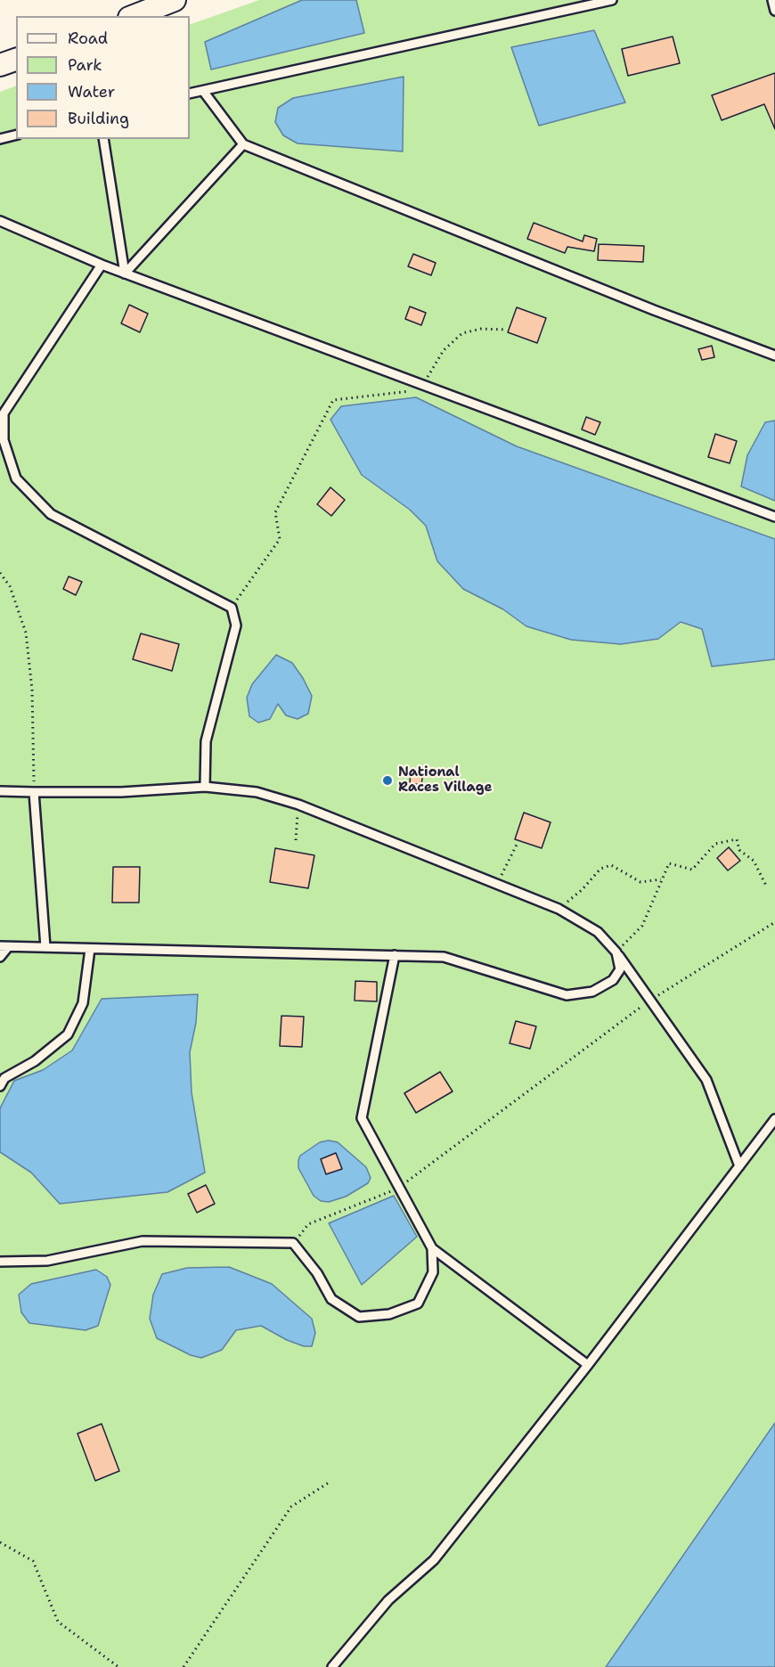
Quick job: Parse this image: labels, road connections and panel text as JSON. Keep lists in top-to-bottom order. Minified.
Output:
{"places":["National Races Village"],"legend":["Road","Park","Water","Building"]}
